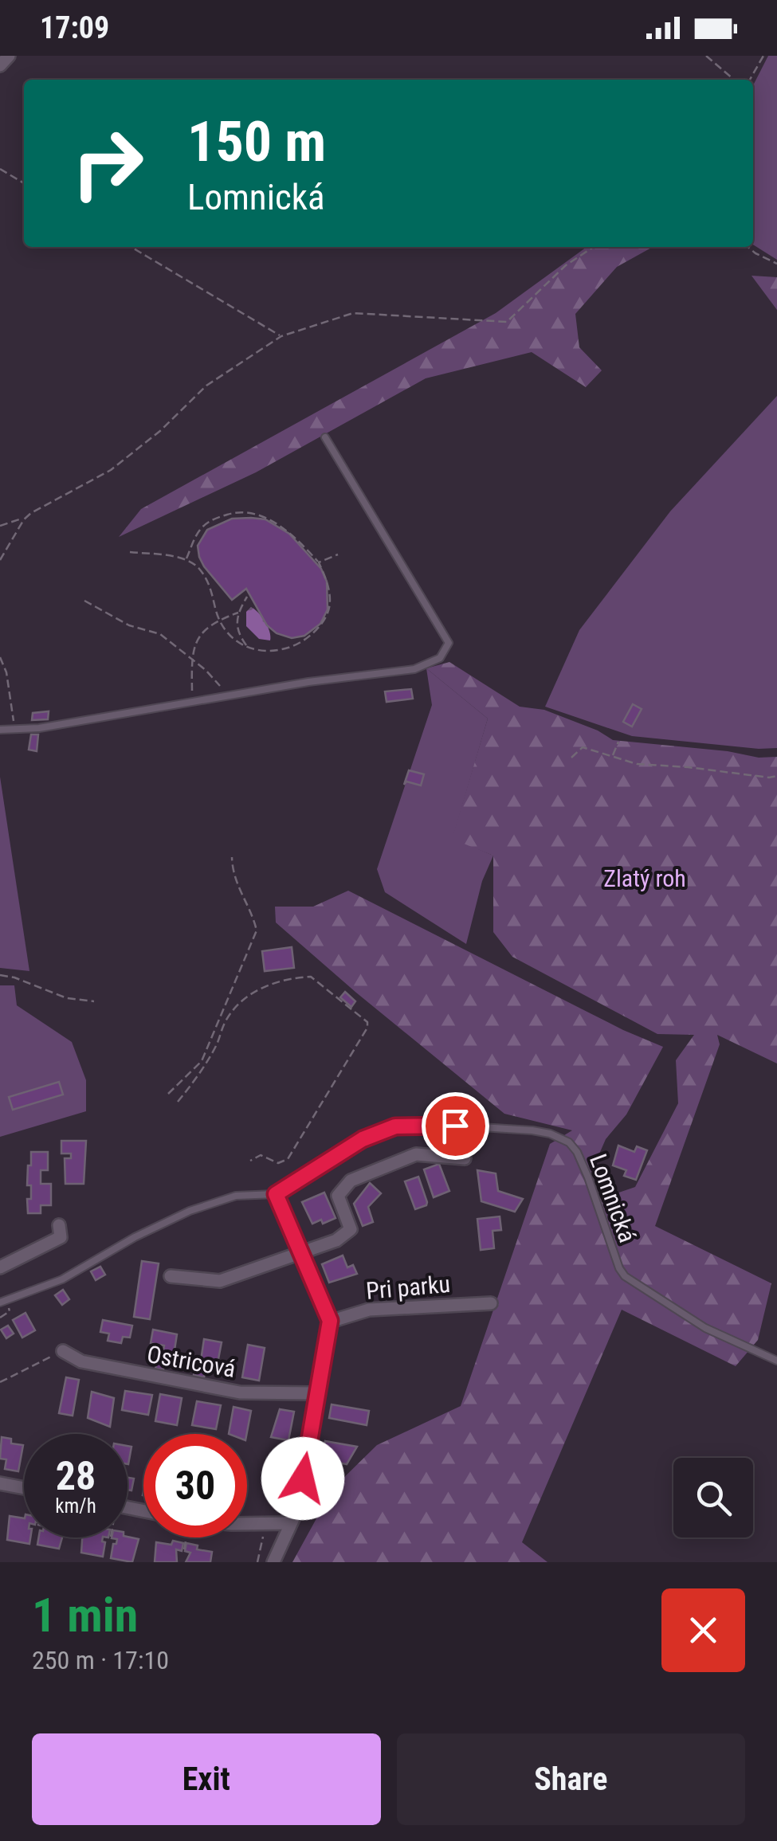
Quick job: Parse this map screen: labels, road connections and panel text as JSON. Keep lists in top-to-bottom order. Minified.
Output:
{"streets":{"street":["Pri parku","Ostricová"],"lane":["Lomnická"]},"parks":["Zlatý roh"],"page":{"status":"17:09","turn":["150 m","Lomnická"],"speed":"28 km/h","limit":"30","heading":["1 min","250 m · 17:10"],"buttons":["Exit","Share"]}}
